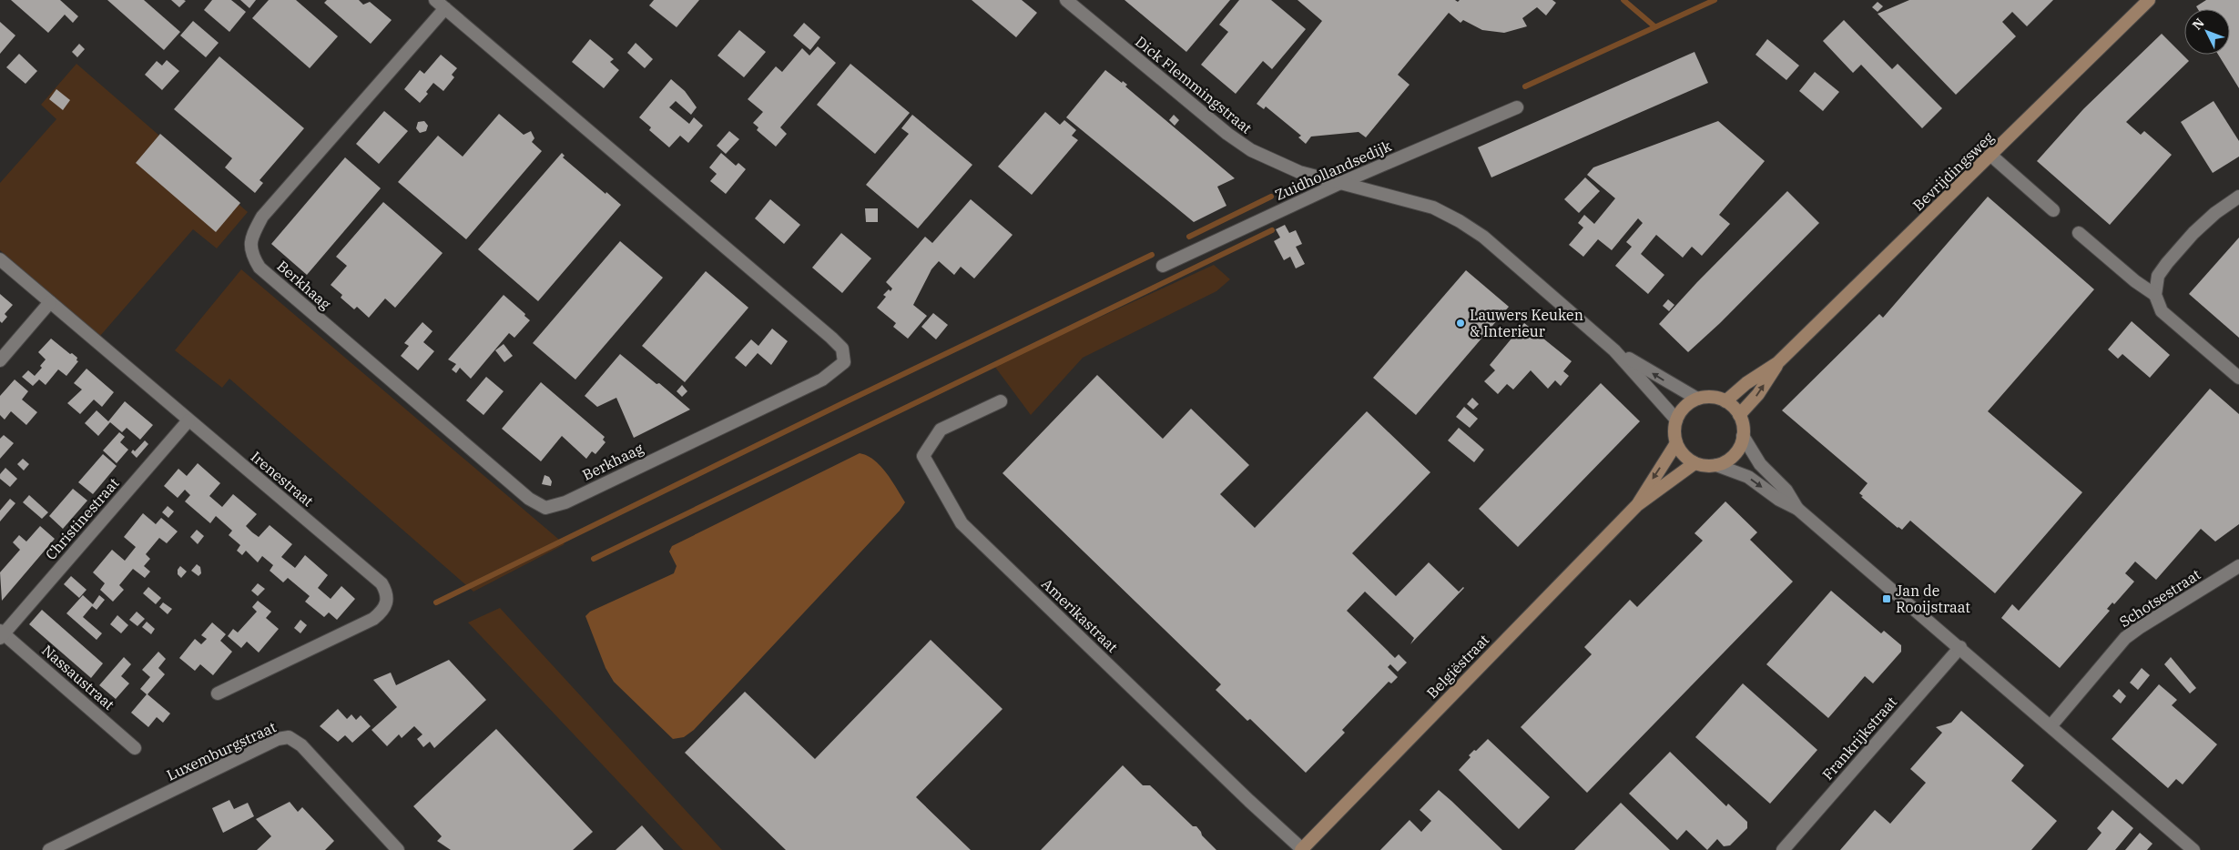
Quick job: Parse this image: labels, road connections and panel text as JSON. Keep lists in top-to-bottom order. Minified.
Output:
{"streets":{"main road":["Bevrijdingsweg","Belgiëstraat"],"street":["Dick Flemmingstraat","Zuidhollandsedijk","Berkhaag","Irenestraat","Christinestraat","Schotsestraat","Amerikastraat","Nassaustraat","Frankrijkstraat","Luxemburgstraat"]},"crossings":[["Dick Flemmingstraat","Zuidhollandsedijk"],["Bevrijdingsweg","Belgiëstraat"],["Irenestraat","Christinestraat"],["Christinestraat","Nassaustraat"],["Amerikastraat","Belgiëstraat"]],"places":{"other":["Lauwers Keuken & Interieur"],"transit":["Jan de Rooijstraat"]},"north":"top left"}
